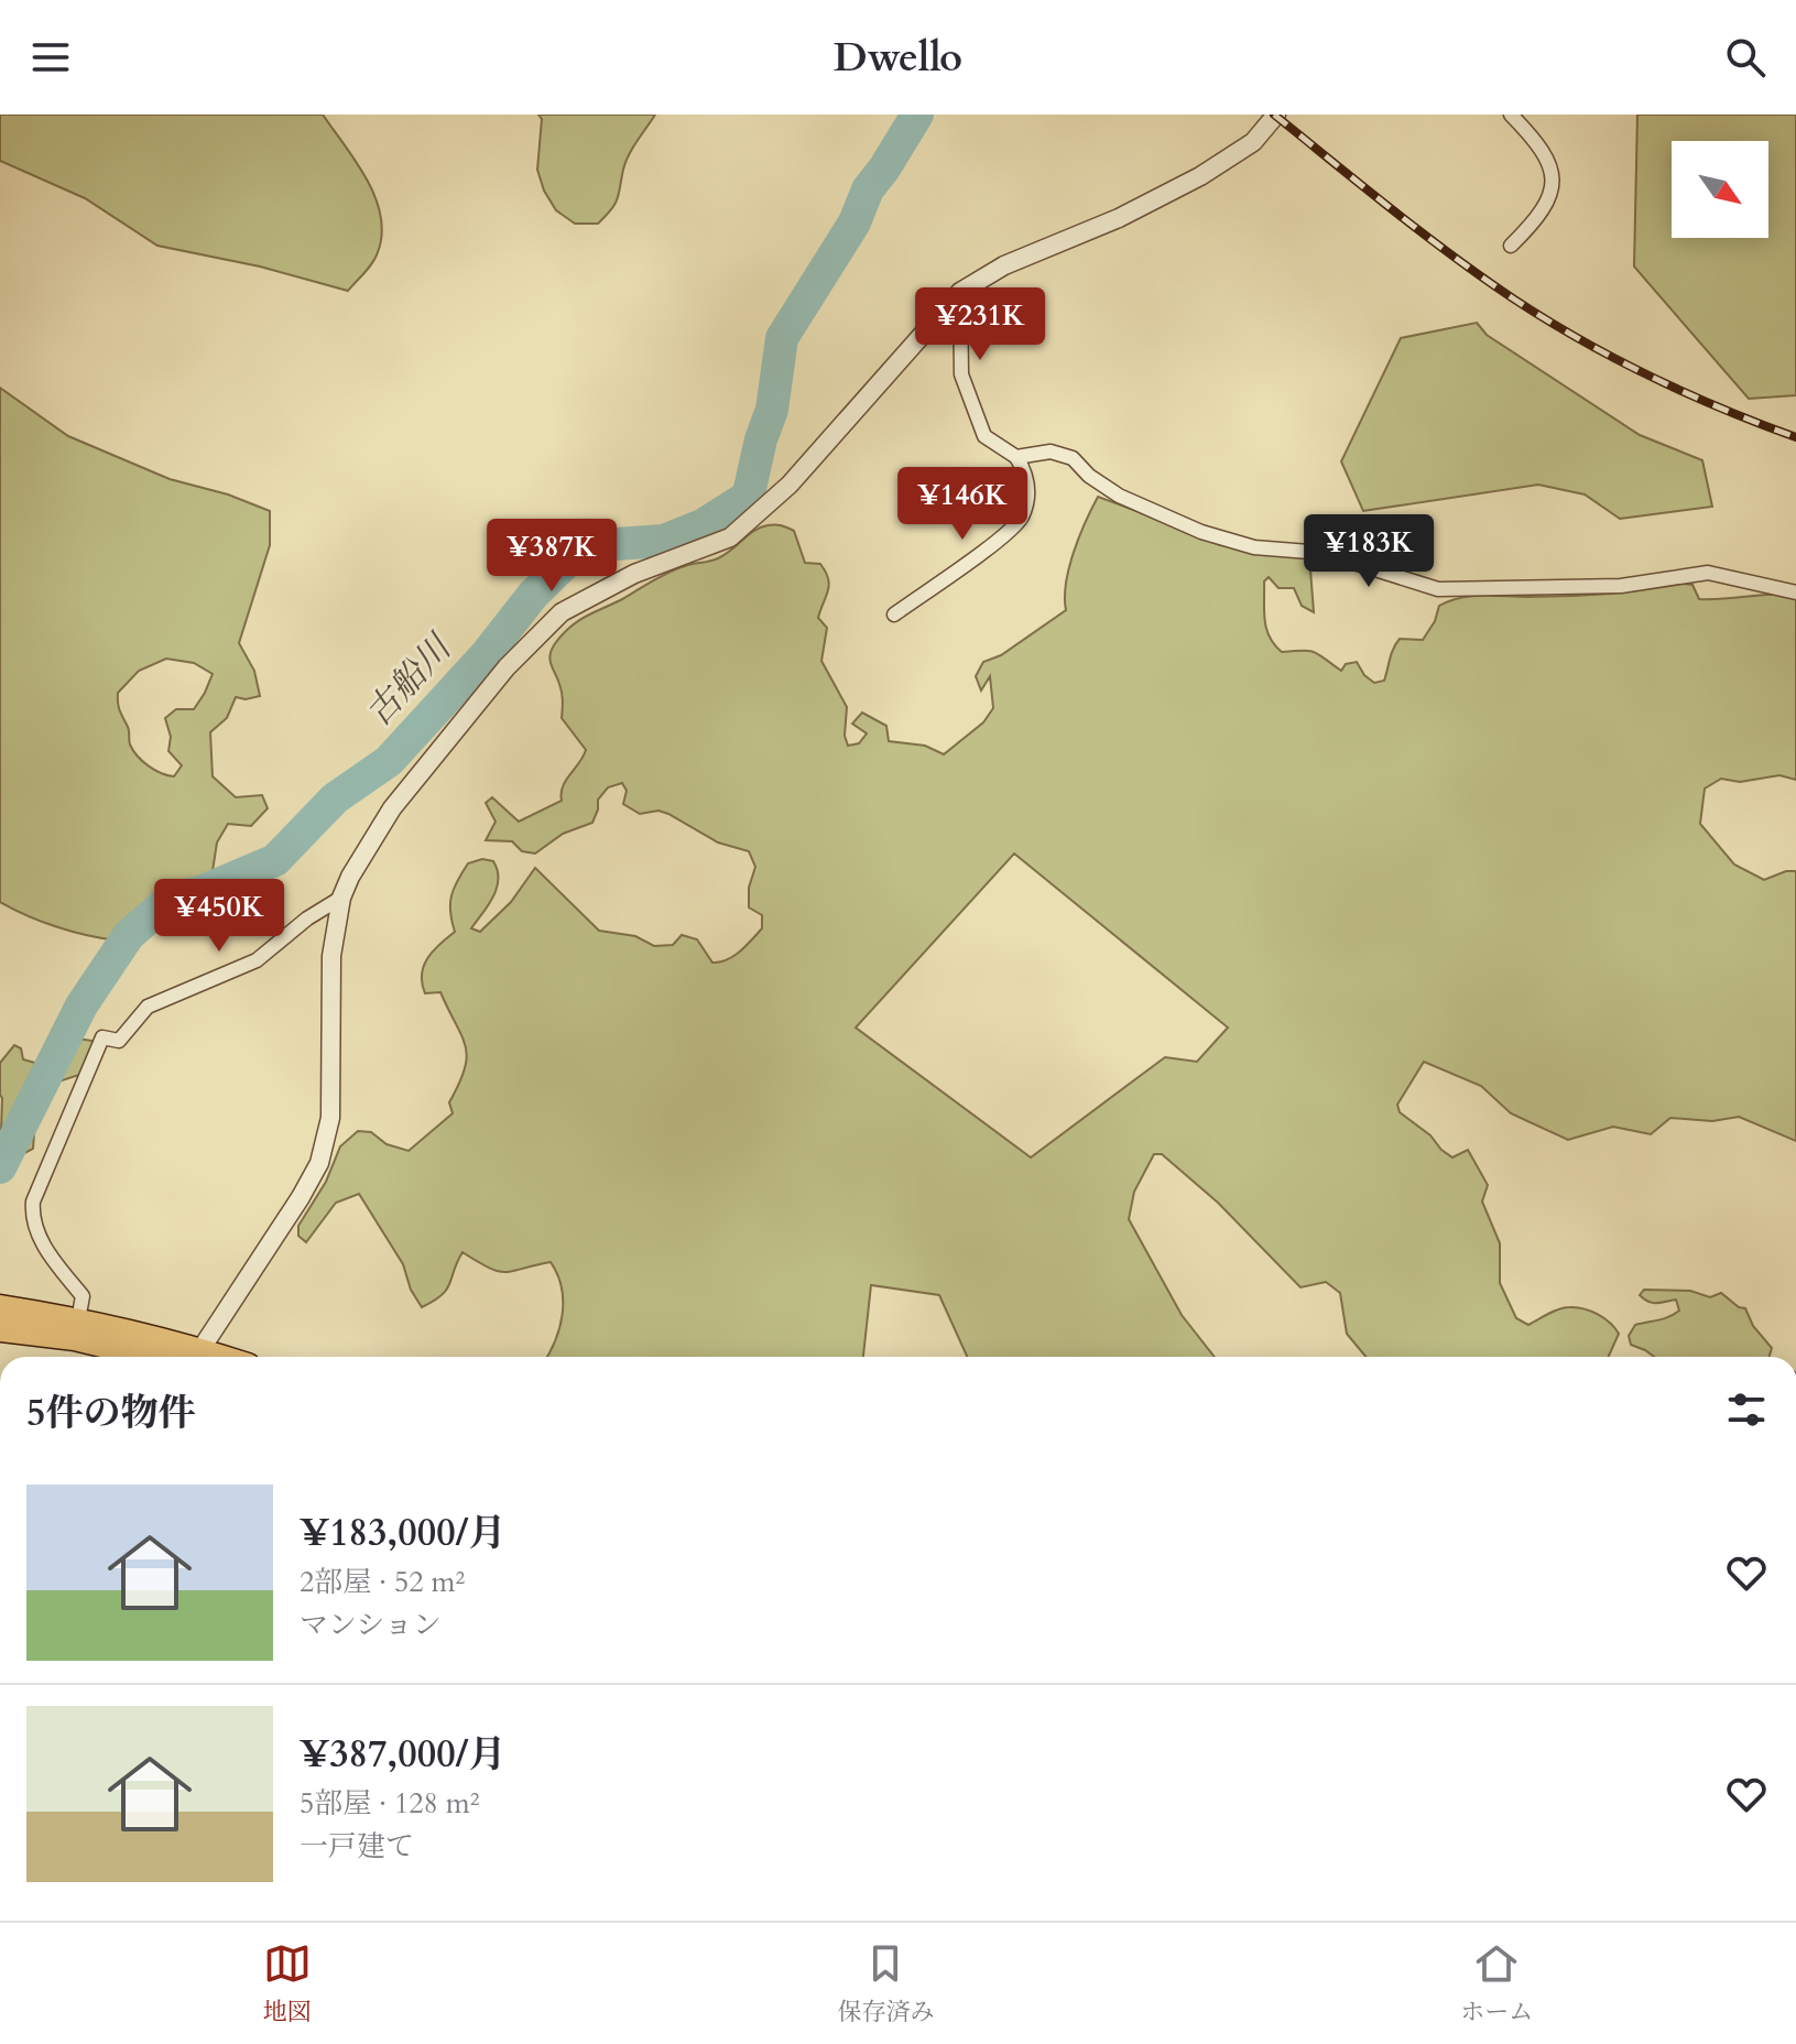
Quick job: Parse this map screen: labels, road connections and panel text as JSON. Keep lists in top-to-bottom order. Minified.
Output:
{"water":["古船川"],"north":"bottom right","page":{"header":"Dwello","price":["¥231K","¥146K","¥183K","¥387K","¥450K"],"heading":"5件の物件","list":[{"name":"¥183,000/月","note":"2部屋 · 52 m² · マンション"},{"name":"¥387,000/月","note":"5部屋 · 128 m² · 一戸建て"}],"tabs":["地図","保存済み","ホーム"]}}
